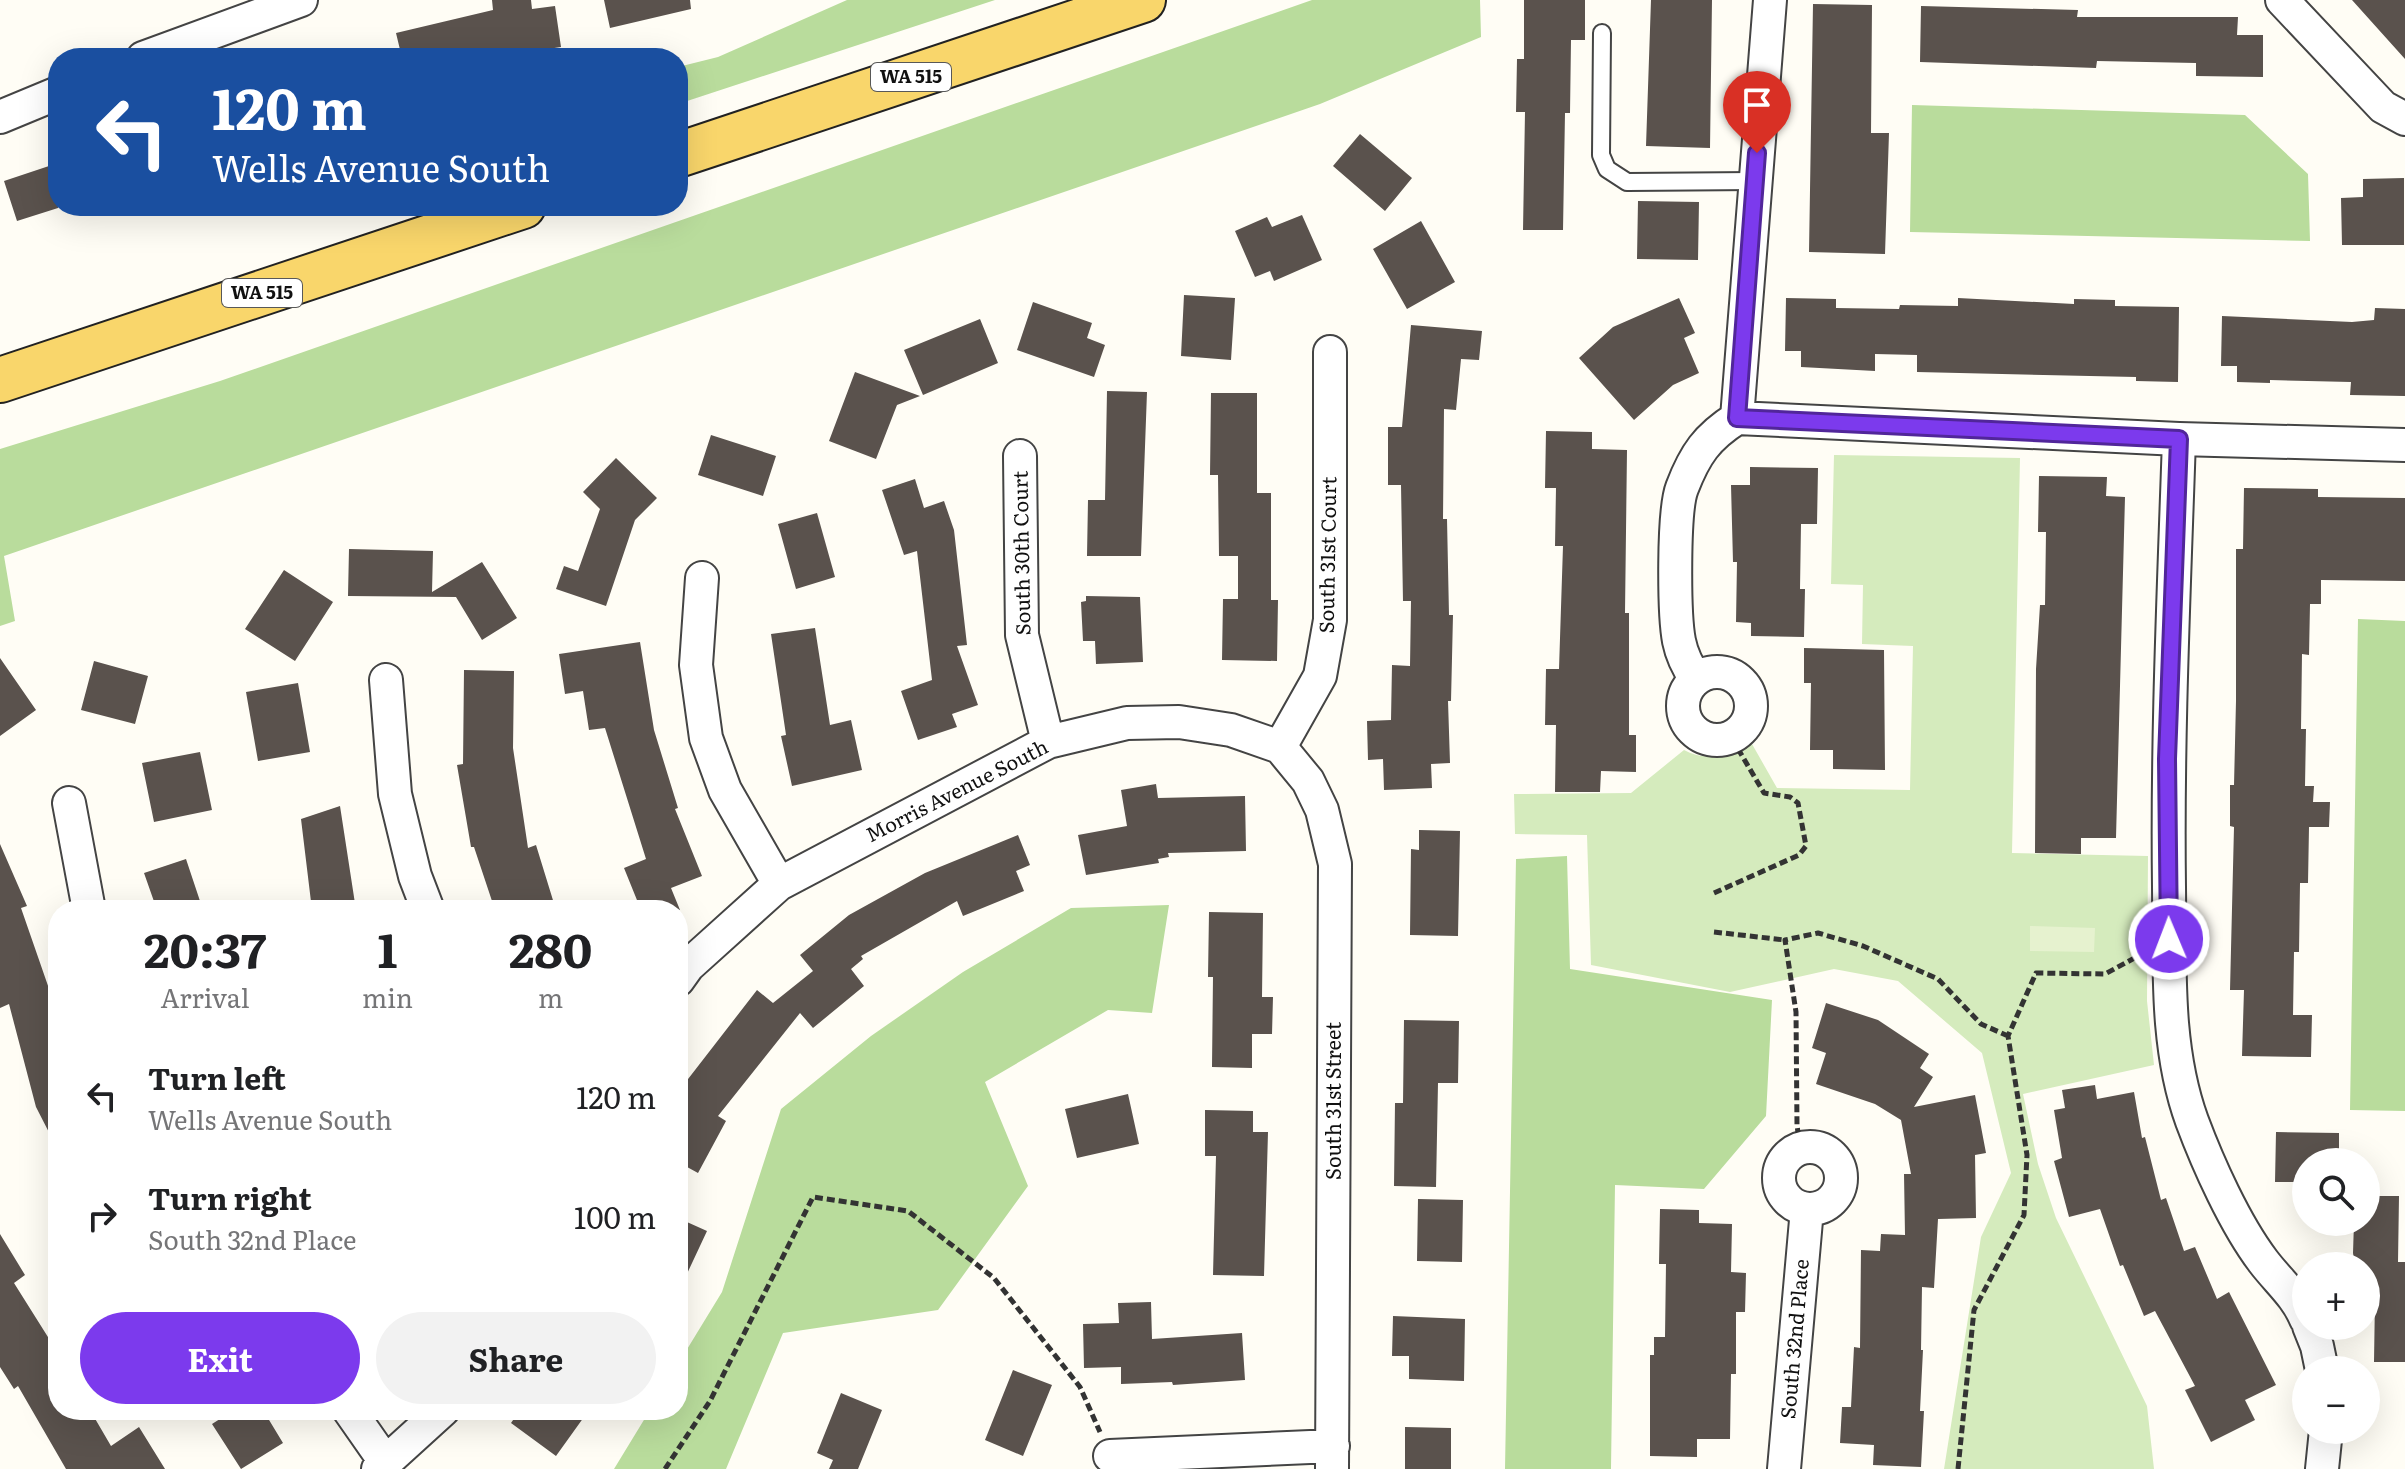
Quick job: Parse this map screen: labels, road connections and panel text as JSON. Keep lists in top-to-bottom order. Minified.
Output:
{"streets":{"main road":["WA 515"],"street":["South 30th Court","South 31st Court","Morris Avenue South","South 31st Street","South 32nd Place"]},"crossings":[["South 30th Court","Morris Avenue South"],["South 31st Court","Morris Avenue South"],["South 31st Court","South 31st Street"],["Morris Avenue South","South 31st Street"]],"page":{"turn":["120 m","Wells Avenue South"],"eta":["20:37","Arrival","1","min","280","m"],"list":[{"name":"Turn left","note":"Wells Avenue South","value":"120 m"},{"name":"Turn right","note":"South 32nd Place","value":"100 m"}],"map_buttons":["+","−"],"buttons":["Exit","Share"]}}
